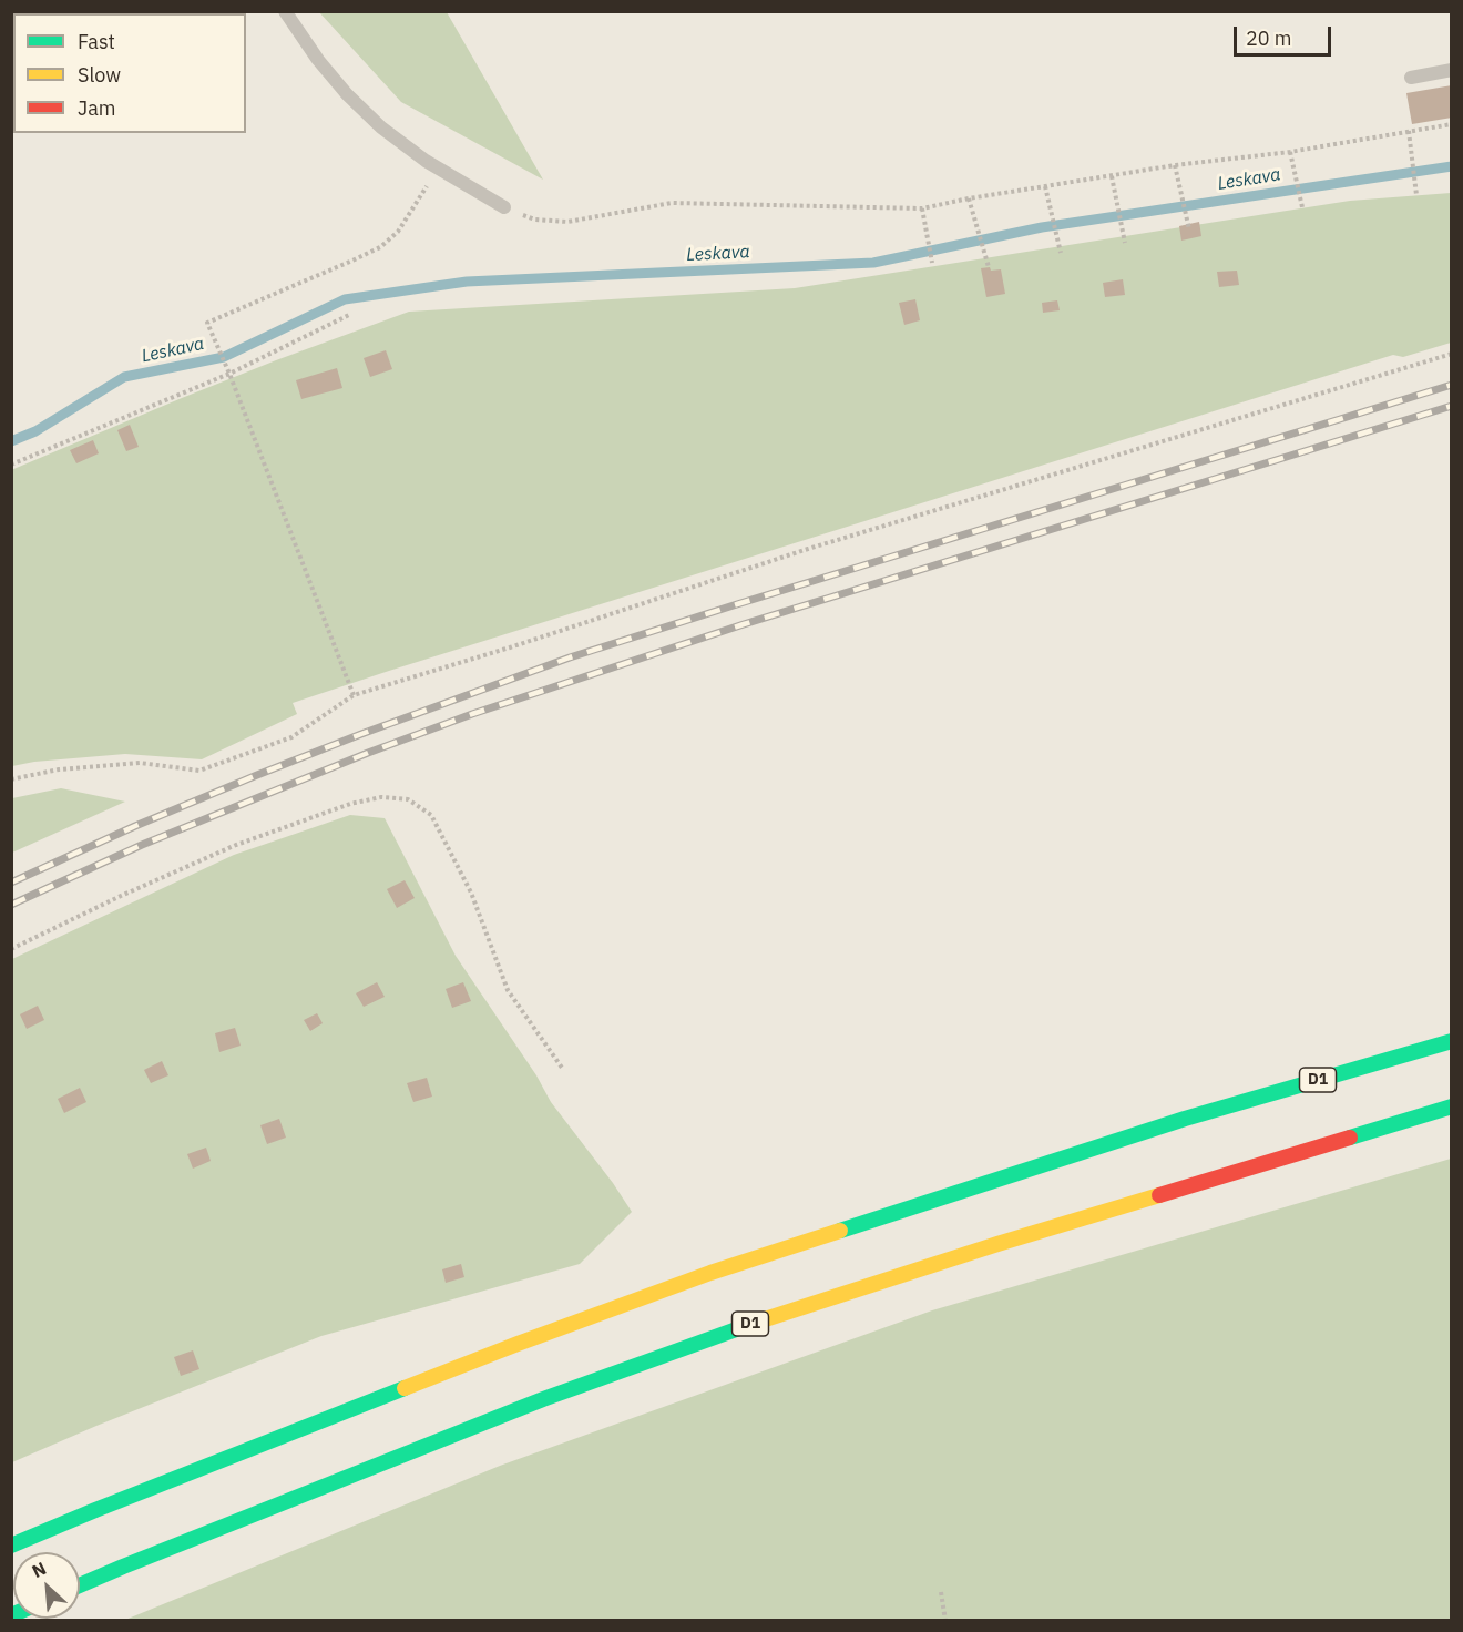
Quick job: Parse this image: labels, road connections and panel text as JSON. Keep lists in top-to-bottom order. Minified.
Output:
{"streets":{"highway":["D1"]},"water":["Leskava"],"legend":["Fast","Slow","Jam"],"scale_bar":"20 m","north":"top left"}
